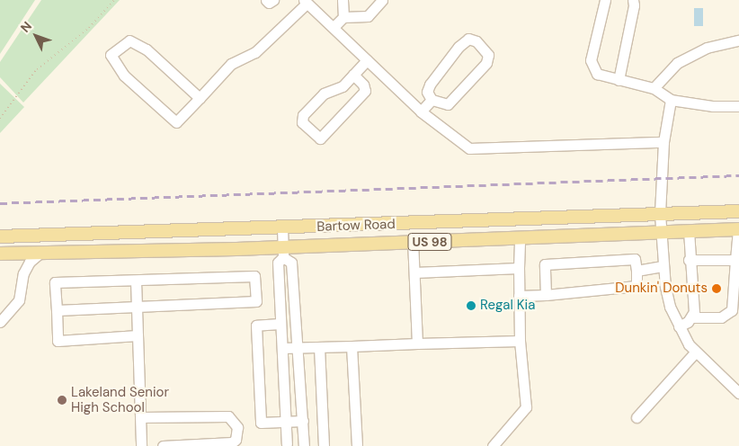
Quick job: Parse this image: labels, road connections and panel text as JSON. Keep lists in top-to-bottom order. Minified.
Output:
{"streets":{"main road":["Bartow Road","US 98"]},"places":["Dunkin' Donuts","Regal Kia","Lakeland Senior High School"],"north":"top left"}
